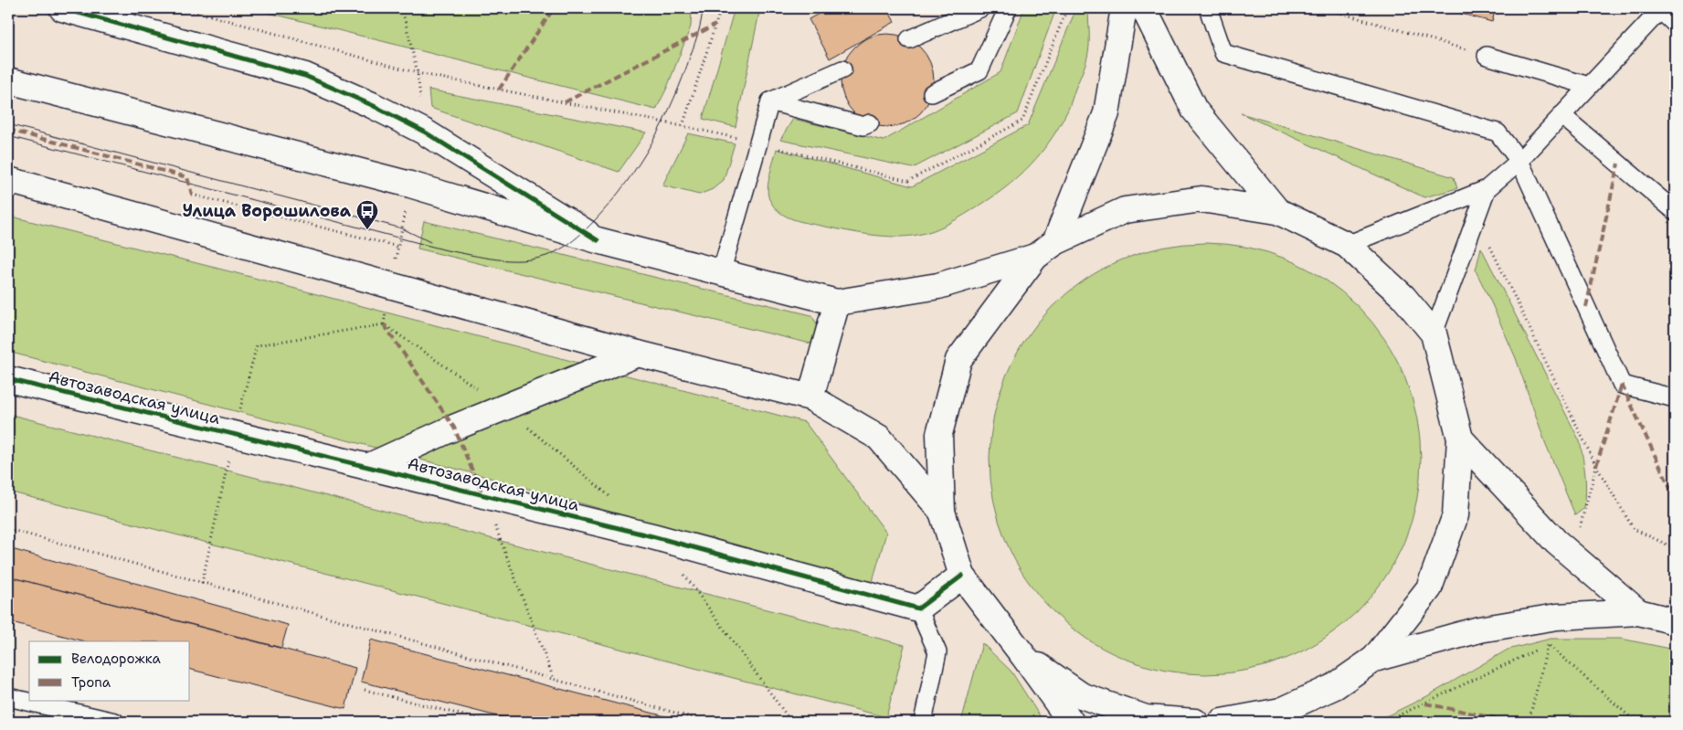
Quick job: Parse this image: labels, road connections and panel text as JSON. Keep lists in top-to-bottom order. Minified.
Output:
{"streets":{"main road":["Автозаводская улица"]},"places":{"bus stop":["Улица Ворошилова"]},"legend":["Велодорожка","Тропа"]}
